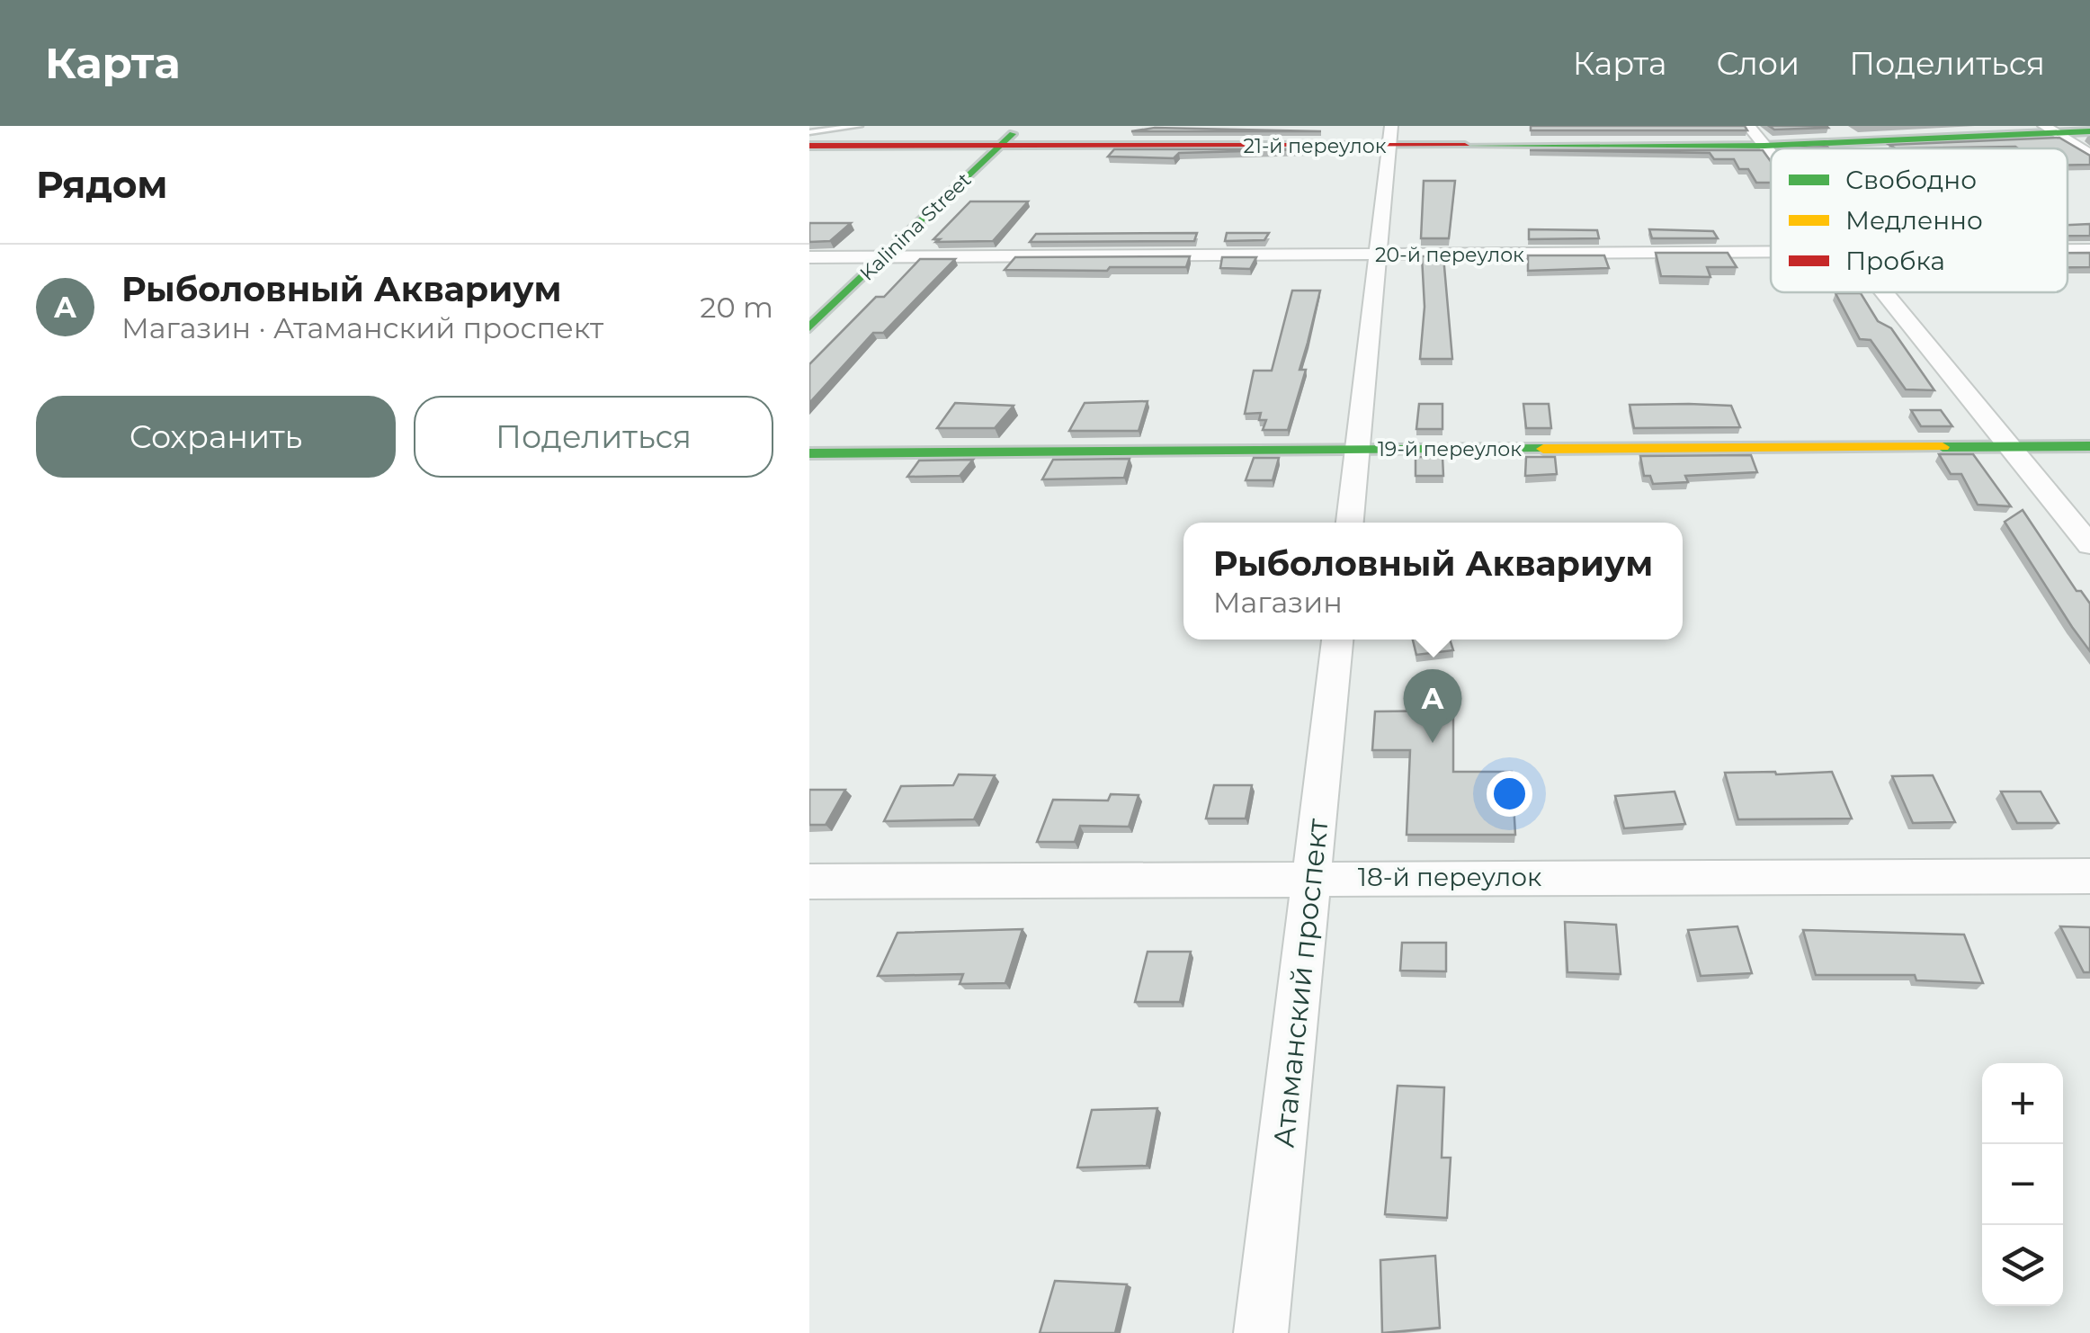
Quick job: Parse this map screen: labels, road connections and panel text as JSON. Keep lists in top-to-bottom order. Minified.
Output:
{"streets":{"street":["21-й переулок","Kalinina Street","20-й переулок","19-й переулок","18-й переулок","Атаманский проспект"]},"crossings":[["21-й переулок","Kalinina Street"],["Kalinina Street","20-й переулок"],["18-й переулок","Атаманский проспект"]],"legend":["Свободно","Медленно","Пробка"],"page":{"header":"Карта","nav":["Карта","Слои","Поделиться"],"heading":"Рядом","list":[{"mark":"A","name":"Рыболовный Аквариум","note":"Магазин · Атаманский проспект","value":"20 m"}],"buttons":["Сохранить","Поделиться"],"popup":["Рыболовный Аквариум","Магазин"],"pins":"A","map_buttons":["+","−"]}}
